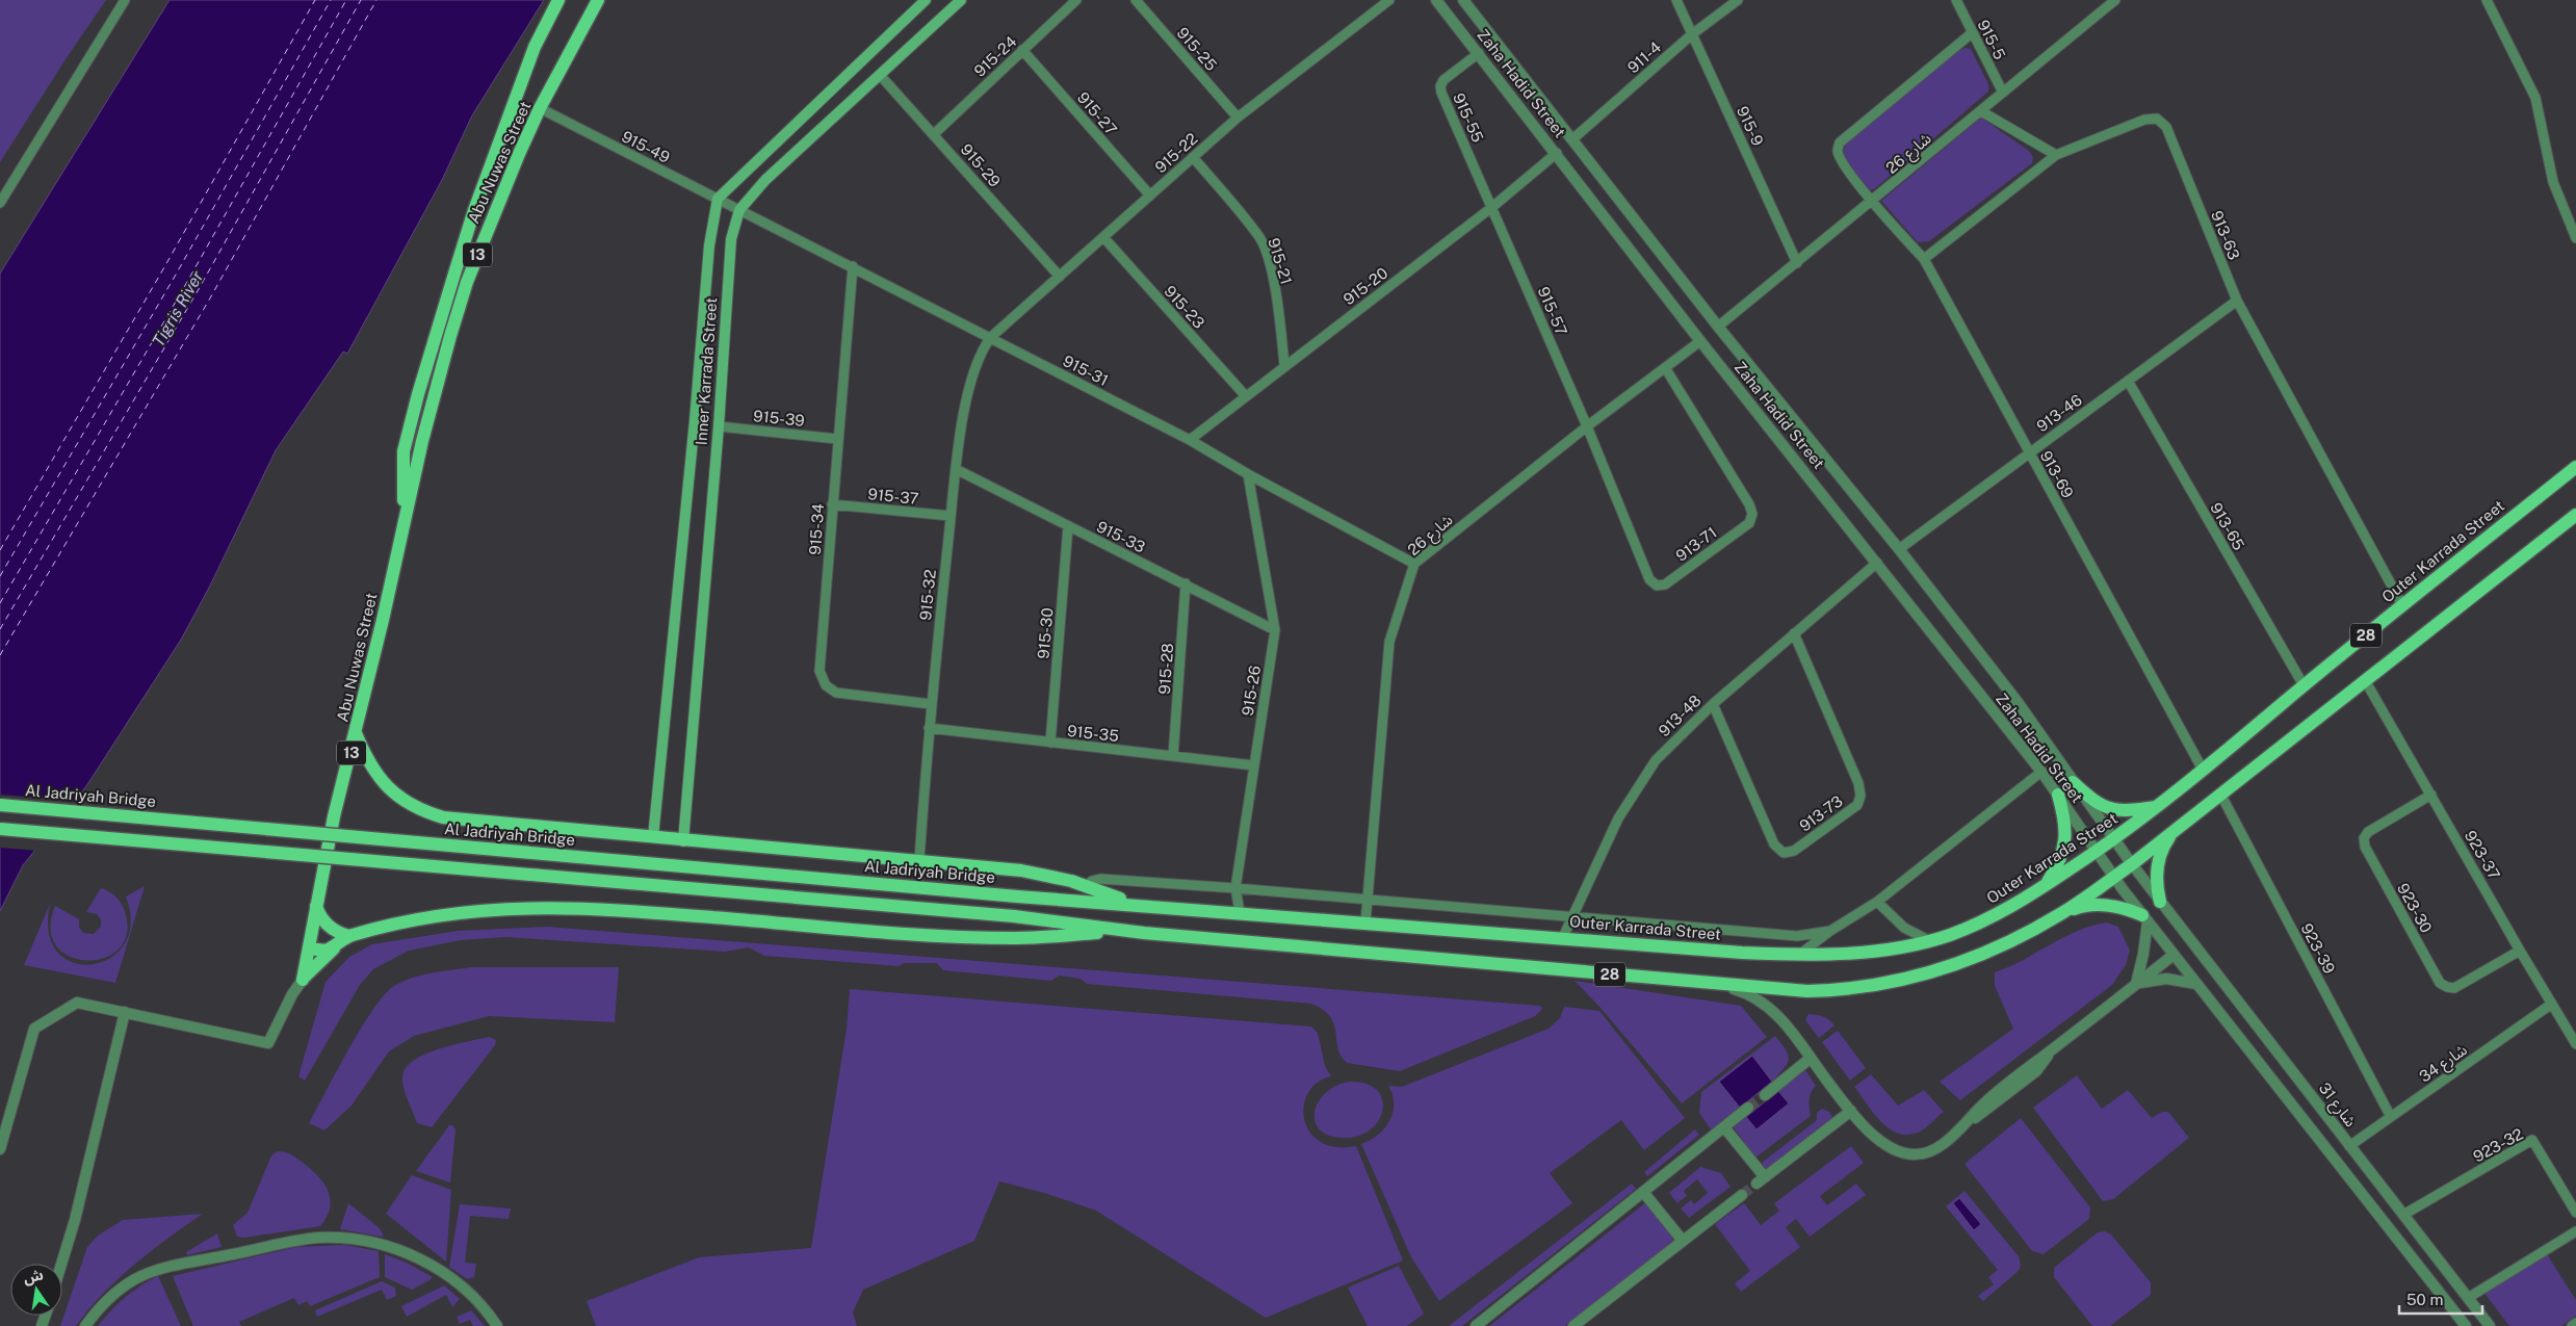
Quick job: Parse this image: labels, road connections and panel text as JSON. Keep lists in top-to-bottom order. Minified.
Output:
{"streets":{"main road":["Abu Nuwas Street","13","Inner Karrada Street","Outer Karrada Street","28","Al Jadriyah Bridge"],"street":["915-5","915-25","915-24","911-4","Zaha Hadid Street","915-27","915-55","915-9","915-49","915-22","شارع 26","915-29","913-63","915-21","915-20","915-23","915-57","915-31","913-46","915-39","913-69","915-37","913-65","915-34","915-33","913-71","915-32","915-30","915-28","915-26","913-48","915-35","913-73","923-37","923-30","923-39","شارع 34","شارع 31","923-32"]},"crossings":[["915-5","شارع 26"],["915-5","913-69"],["915-25","915-22"],["915-24","915-27"],["915-24","915-29"],["911-4","Zaha Hadid Street"],["911-4","915-9"],["Zaha Hadid Street","915-55"],["Zaha Hadid Street","شارع 26"],["Zaha Hadid Street","915-20"],["Zaha Hadid Street","913-46"],["Zaha Hadid Street","Outer Karrada Street"],["Zaha Hadid Street","28"],["Zaha Hadid Street","913-48"],["Zaha Hadid Street","شارع 31"],["915-27","915-22"],["915-55","915-20"],["915-55","915-57"],["915-9","شارع 26"],["915-49","Abu Nuwas Street"],["915-49","915-31"],["915-49","Inner Karrada Street"],["915-22","915-29"],["915-22","915-21"],["915-22","915-23"],["915-22","915-31"],["915-22","915-32"],["شارع 26","915-57"],["شارع 26","915-31"],["شارع 26","913-69"],["شارع 26","913-71"],["شارع 26","Outer Karrada Street"],["915-29","Inner Karrada Street"],["913-63","913-46"],["913-63","913-69"],["913-63","Outer Karrada Street"],["915-21","915-20"],["915-20","915-23"],["915-20","915-57"],["915-20","915-31"],["915-57","913-71"],["915-31","Inner Karrada Street"],["915-31","915-34"],["915-31","915-32"],["915-31","915-26"],["Inner Karrada Street","915-39"],["913-46","913-69"],["913-46","913-65"],["915-39","915-34"],["913-69","Outer Karrada Street"],["915-37","915-34"],["915-37","915-32"],["913-65","Outer Karrada Street"],["915-34","915-32"],["915-33","915-32"],["915-33","915-30"],["915-33","915-28"],["915-33","915-26"],["Outer Karrada Street","915-26"],["Outer Karrada Street","913-48"],["Outer Karrada Street","Al Jadriyah Bridge"],["915-32","915-35"],["915-30","915-35"],["28","923-37"],["28","923-39"],["28","شارع 31"],["915-28","915-35"],["915-26","915-35"],["913-48","913-73"],["923-37","923-30"],["923-37","شارع 34"],["923-39","شارع 34"],["شارع 34","شارع 31"],["شارع 31","923-32"]],"water":["Tigris River"],"scale_bar":"50 m","north":"top"}
